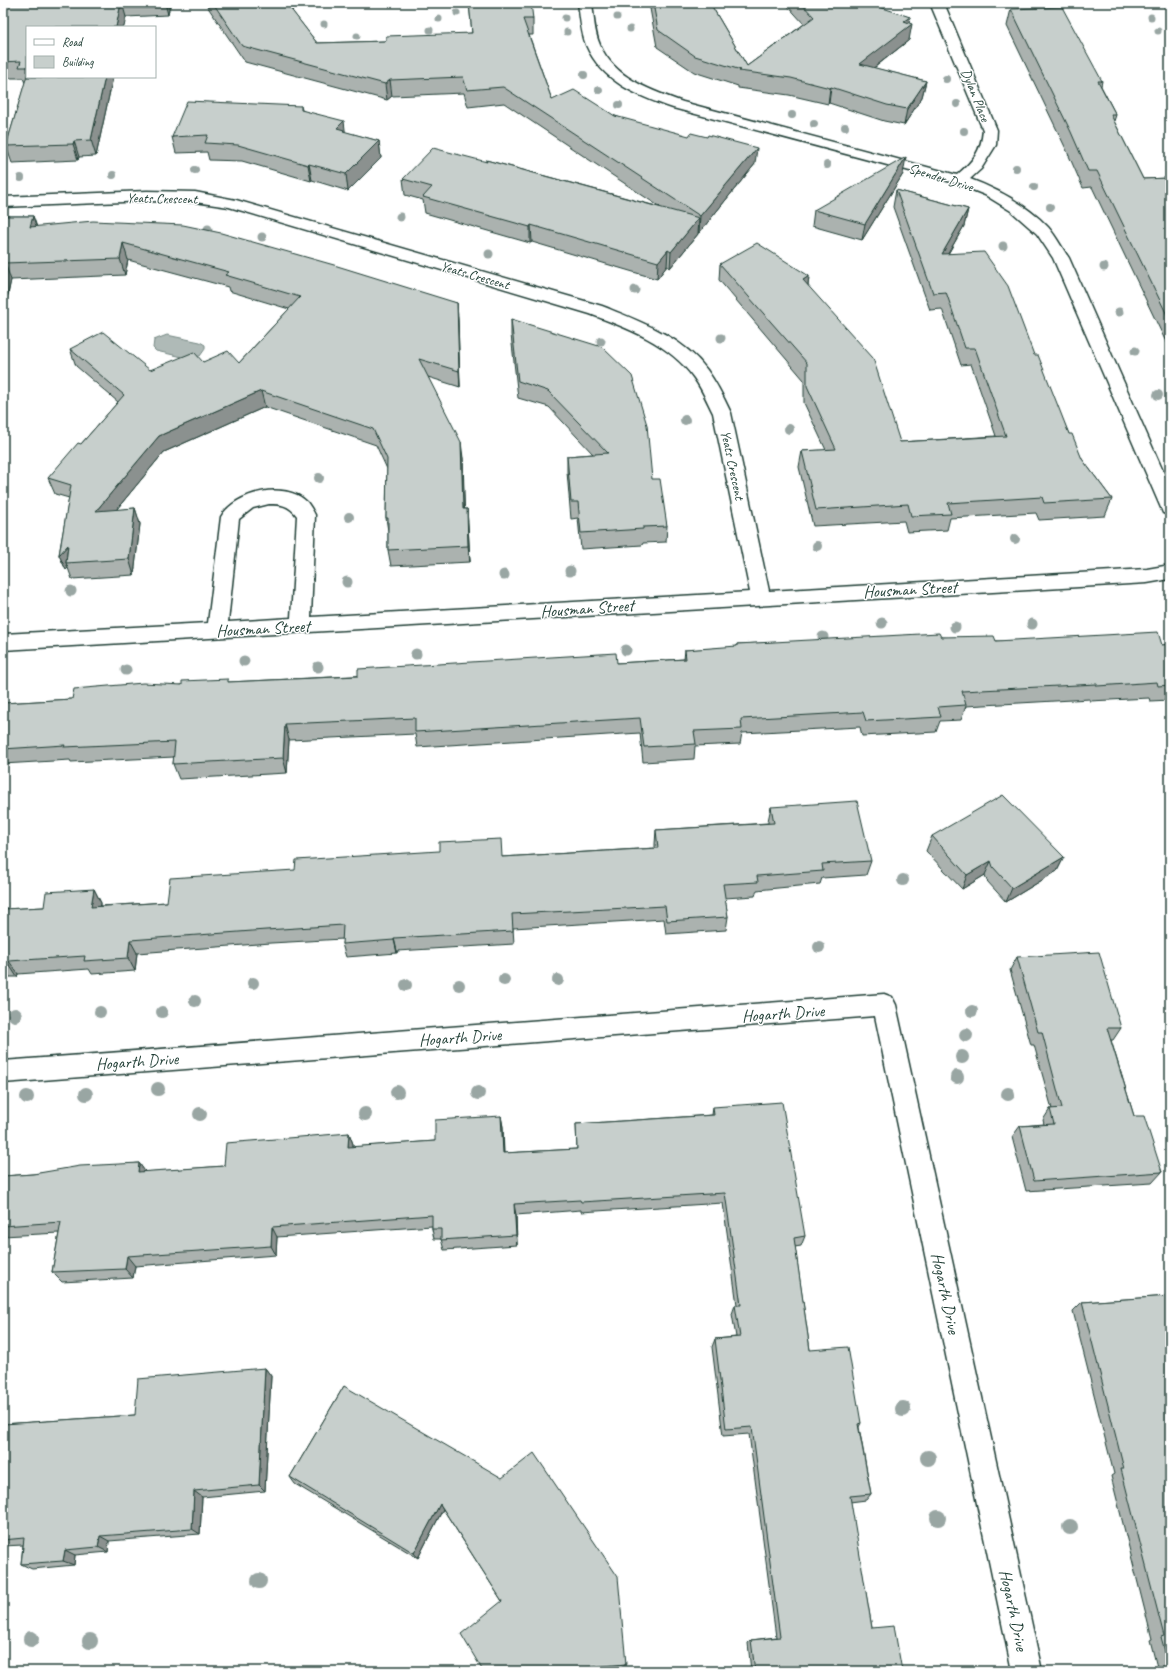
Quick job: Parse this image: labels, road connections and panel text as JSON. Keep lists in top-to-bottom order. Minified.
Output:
{"streets":{"street":["Dylan Place","Spender Drive","Yeats Crescent","Housman Street","Hogarth Drive"]},"crossings":[["Dylan Place","Spender Drive"],["Yeats Crescent","Housman Street"]],"legend":["Road","Building"]}
